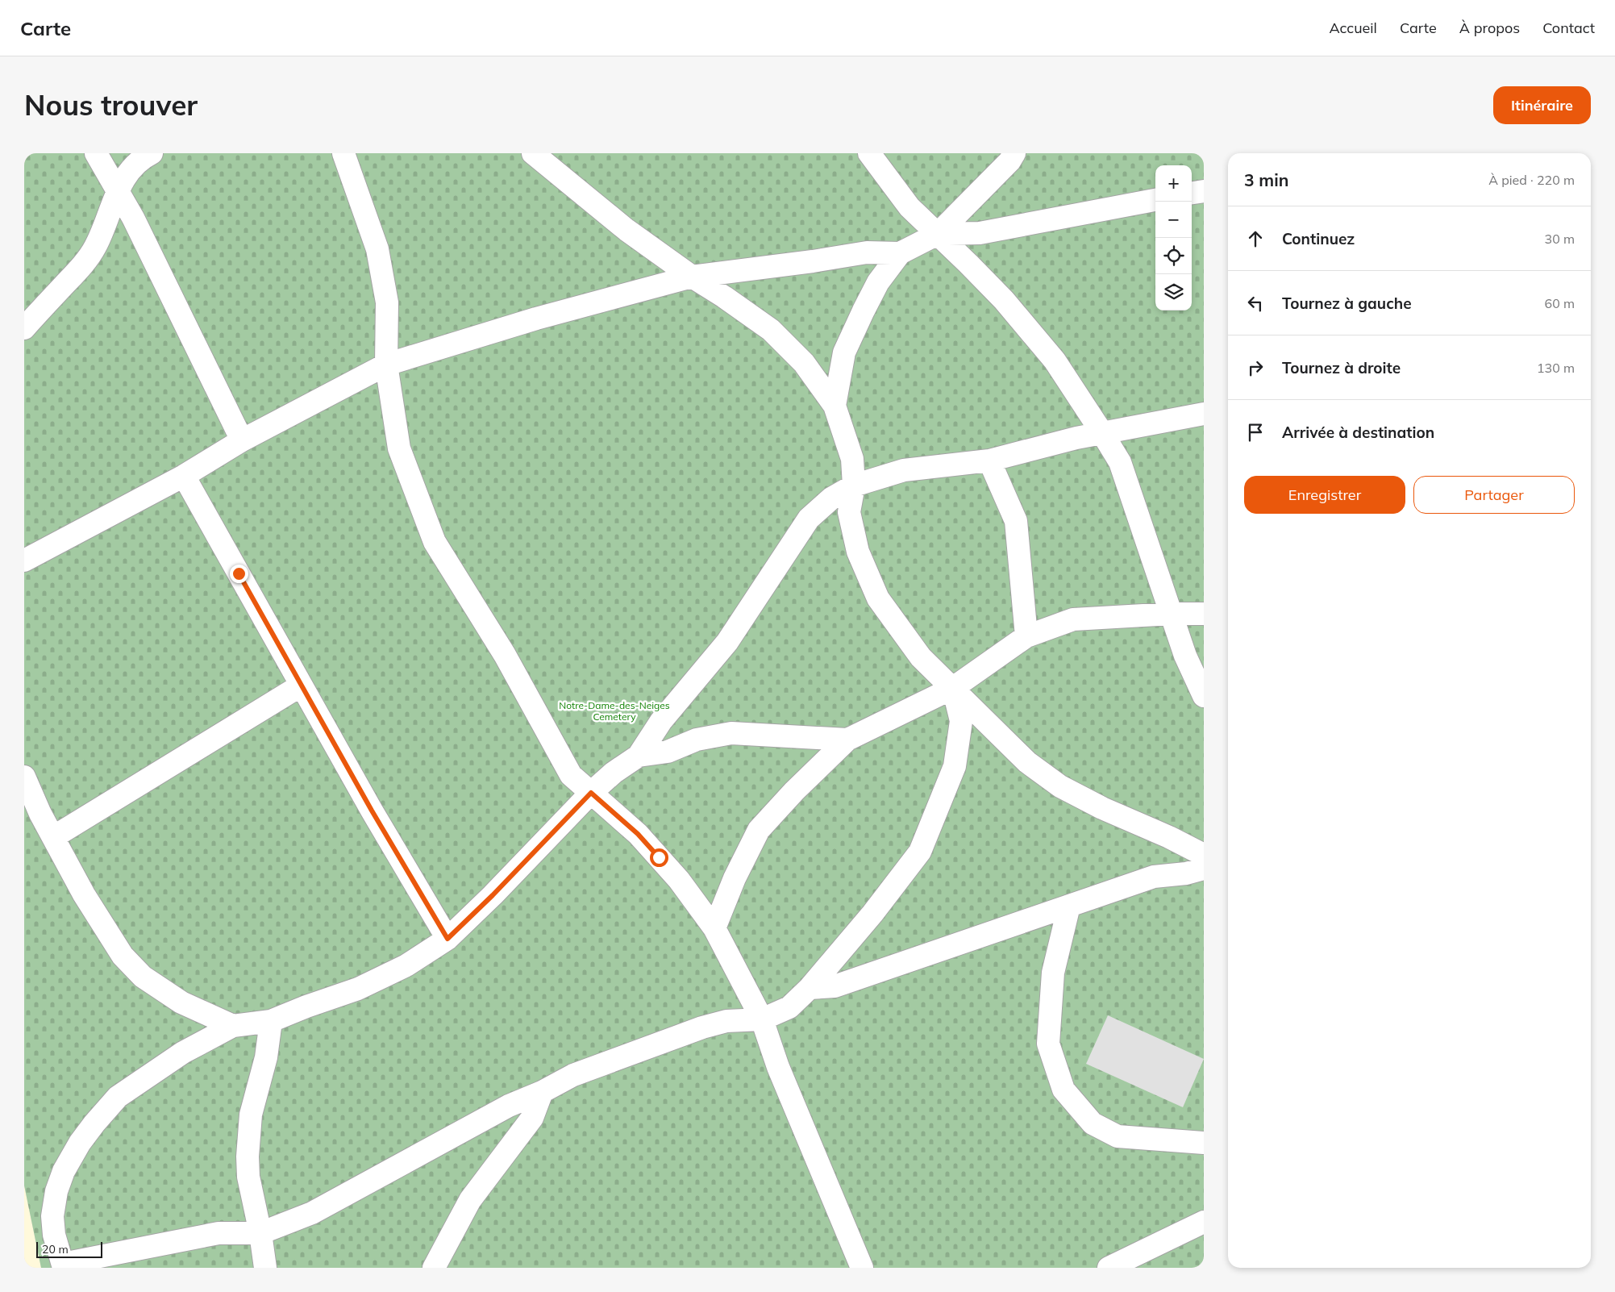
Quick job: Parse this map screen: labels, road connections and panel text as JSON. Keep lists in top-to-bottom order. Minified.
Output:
{"parks":["Notre-Dame-des-Neiges Cemetery"],"scale_bar":"20 m","page":{"header":"Carte","nav":["Accueil","Carte","À propos","Contact"],"buttons":["Itinéraire",["Enregistrer","Partager"]],"title":"Nous trouver","heading":["3 min","À pied · 220 m"],"map_buttons":["+","−"],"list":[["Continuez","30 m"],["Tournez à gauche","60 m"],["Tournez à droite","130 m"],"Arrivée à destination"],"scale":"20 m"}}
